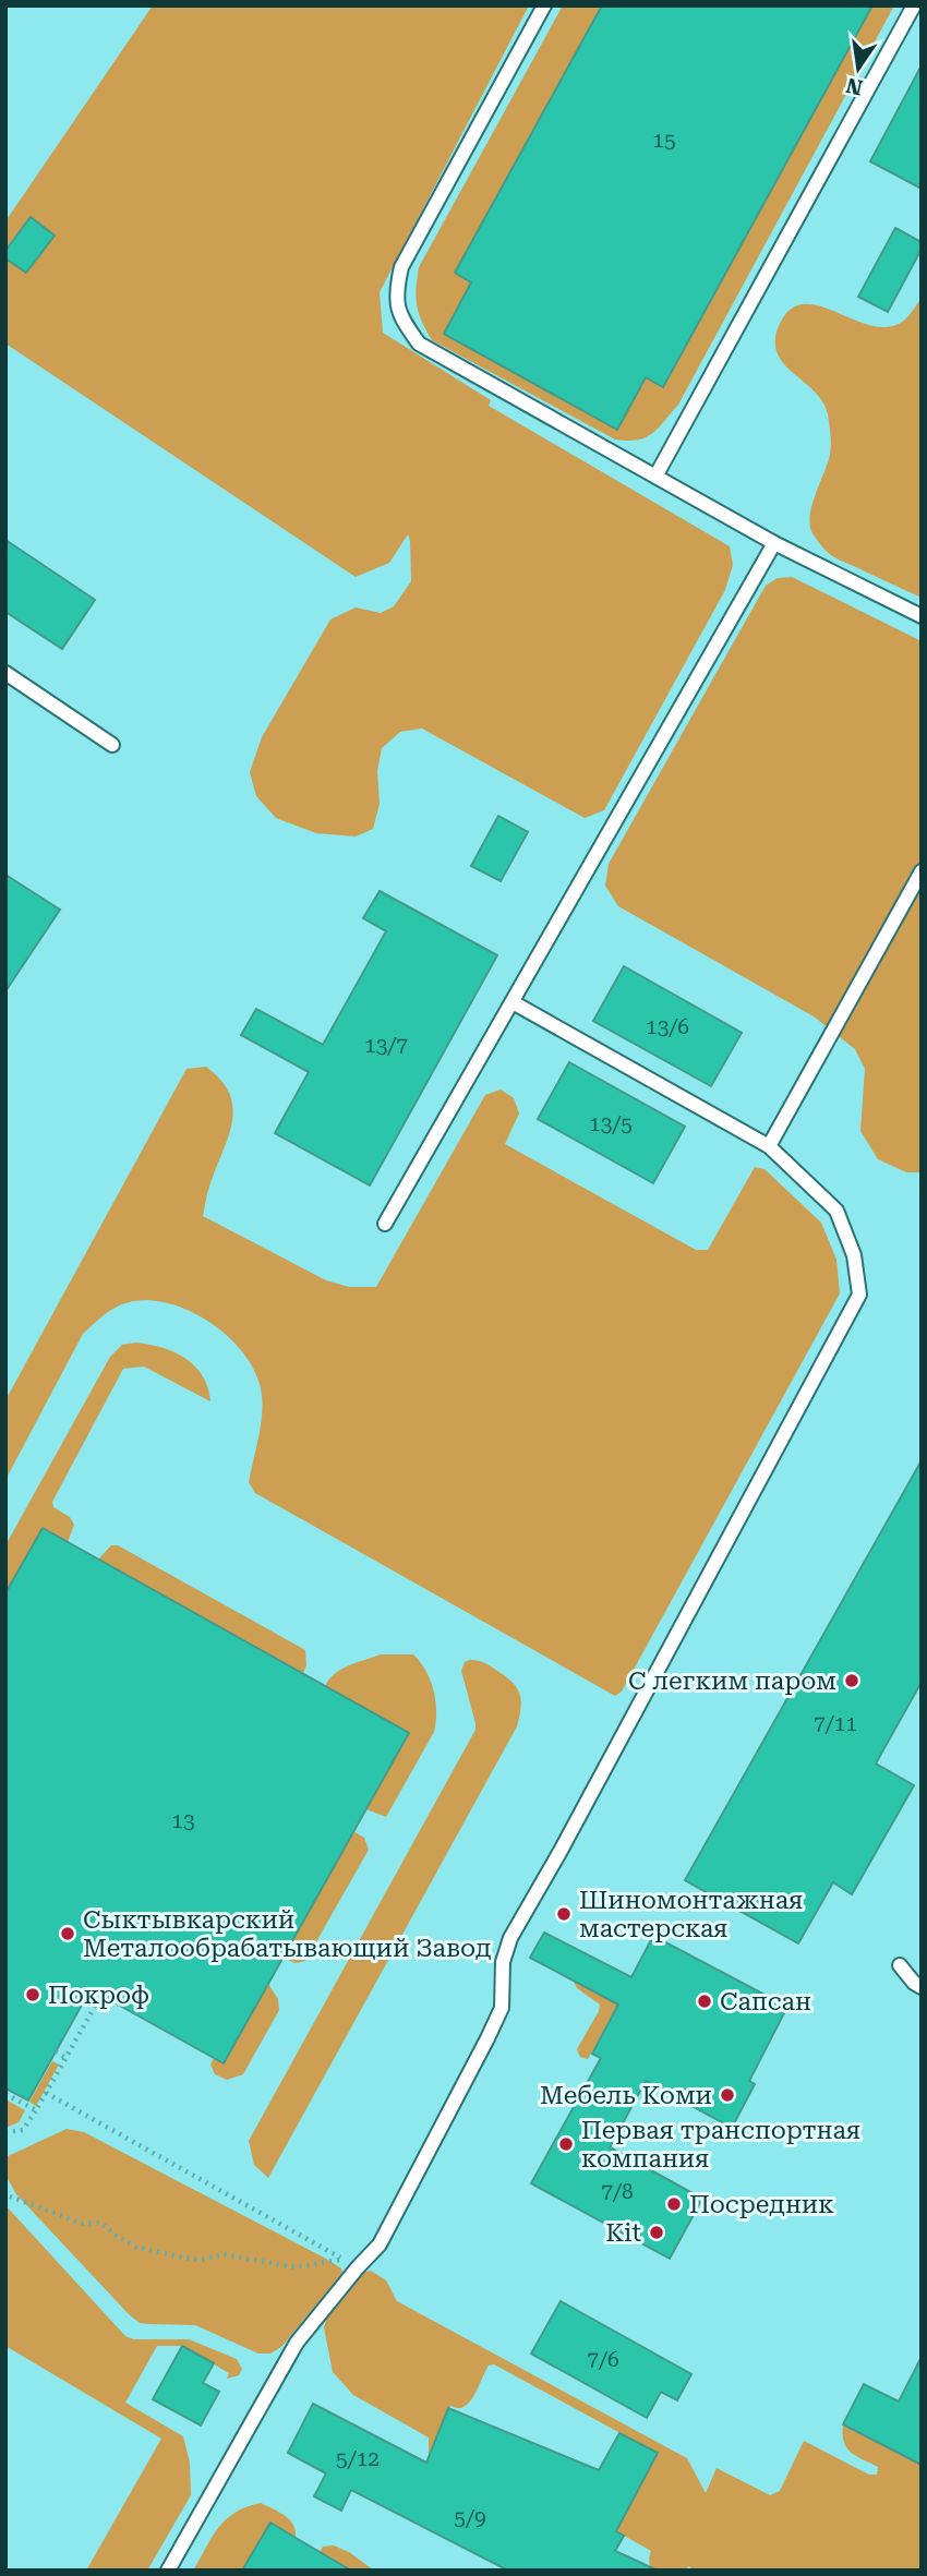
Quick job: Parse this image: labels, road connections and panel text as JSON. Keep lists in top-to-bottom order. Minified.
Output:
{"places":["С легким паром","Шиномонтажная мастерская","Сыктывкарский Металообрабатывающий Завод","Покроф","Сапсан","Мебель Коми","Первая транспортная компания","Посредник","Kit"],"house_numbers":["15","13/6","13/7","13/5","7/11","13","7/8","7/6","5/12","5/9"],"north":"bottom"}
